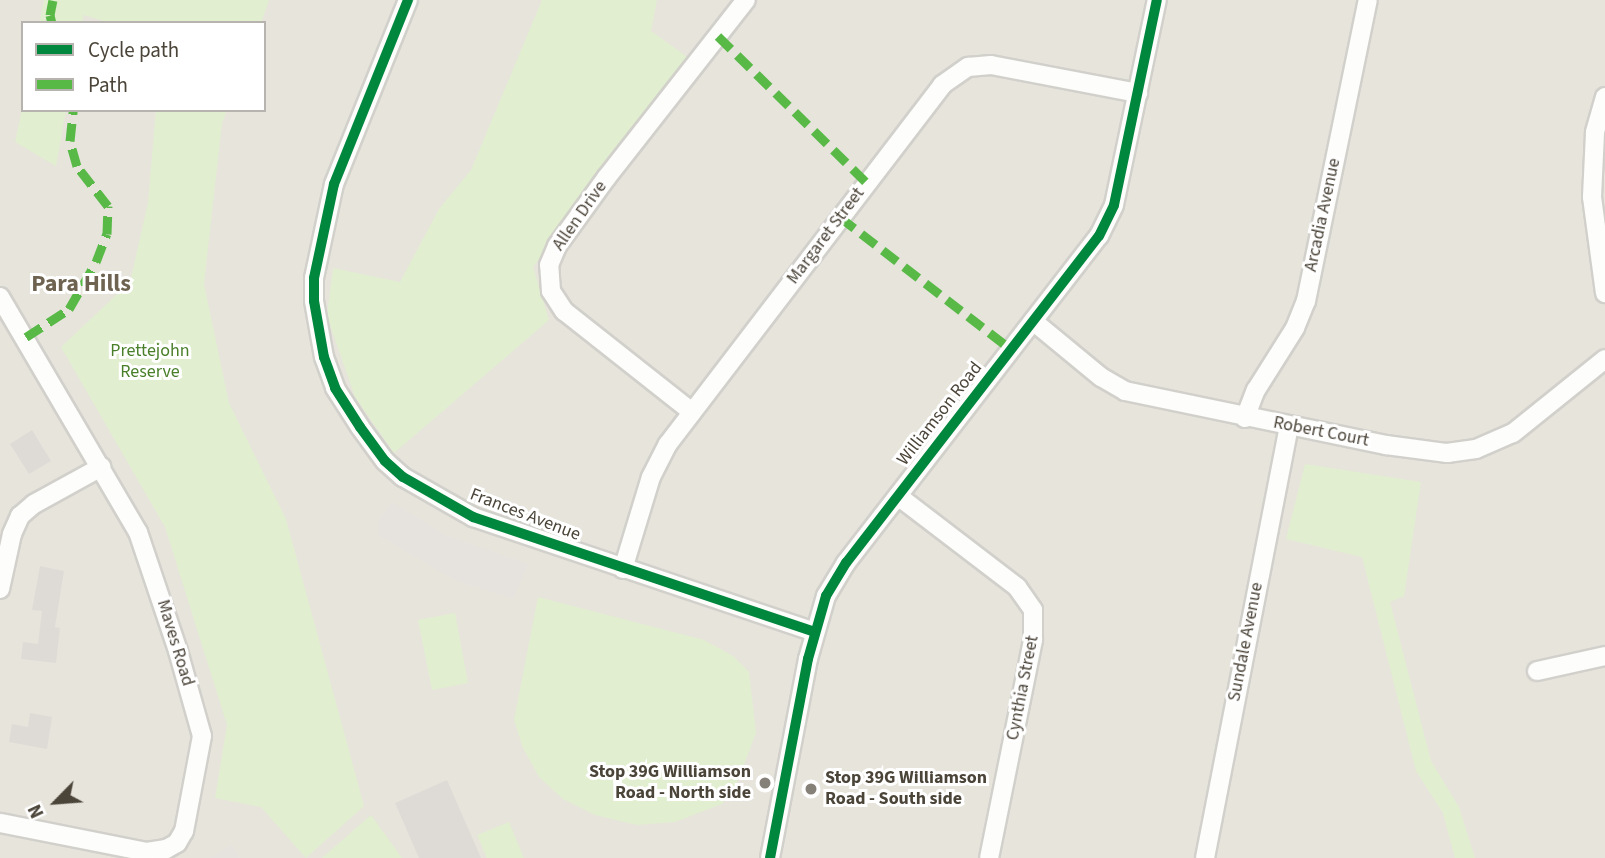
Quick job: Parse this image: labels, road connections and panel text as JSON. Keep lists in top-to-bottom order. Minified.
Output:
{"streets":{"street":["Arcadia Avenue","Allen Drive","Margaret Street","Williamson Road","Robert Court","Frances Avenue","Sundale Avenue","Maves Road","Cynthia Street"]},"crossings":[["Arcadia Avenue","Robert Court"],["Allen Drive","Margaret Street"],["Margaret Street","Williamson Road"],["Margaret Street","Frances Avenue"],["Williamson Road","Robert Court"],["Williamson Road","Frances Avenue"],["Williamson Road","Cynthia Street"],["Robert Court","Sundale Avenue"]],"districts":["Para Hills"],"parks":["Prettejohn Reserve"],"places":["Stop 39G Williamson Road - North side","Stop 39G Williamson Road - South side"],"legend":["Cycle path","Path"],"north":"bottom left"}
